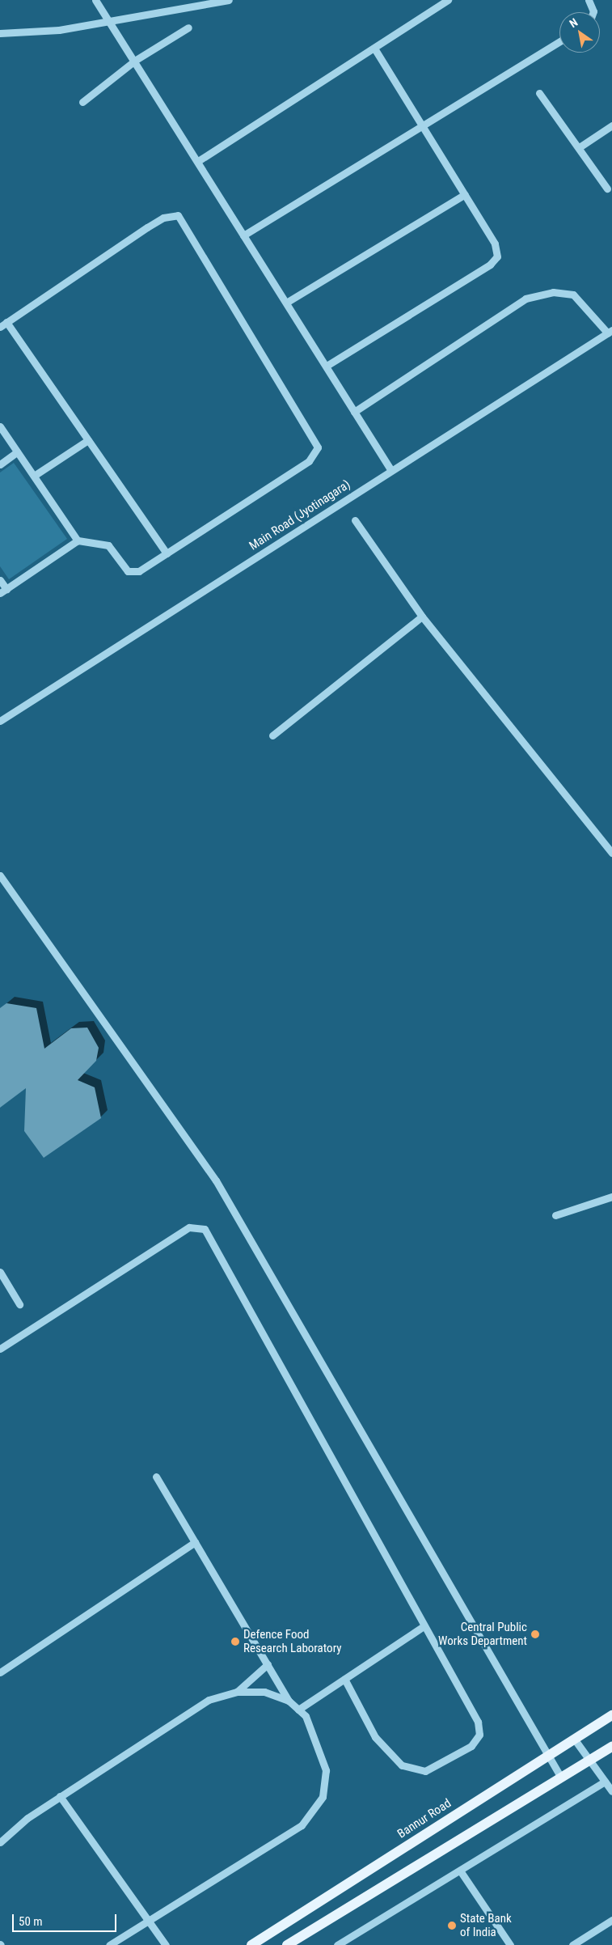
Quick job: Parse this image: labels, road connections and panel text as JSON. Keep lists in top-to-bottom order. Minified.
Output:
{"streets":{"main road":["Bannur Road"],"street":["Main Road (Jyotinagara)"]},"places":["Central Public Works Department","Defence Food Research Laboratory","State Bank of India"],"scale_bar":"50 m","north":"top left"}
